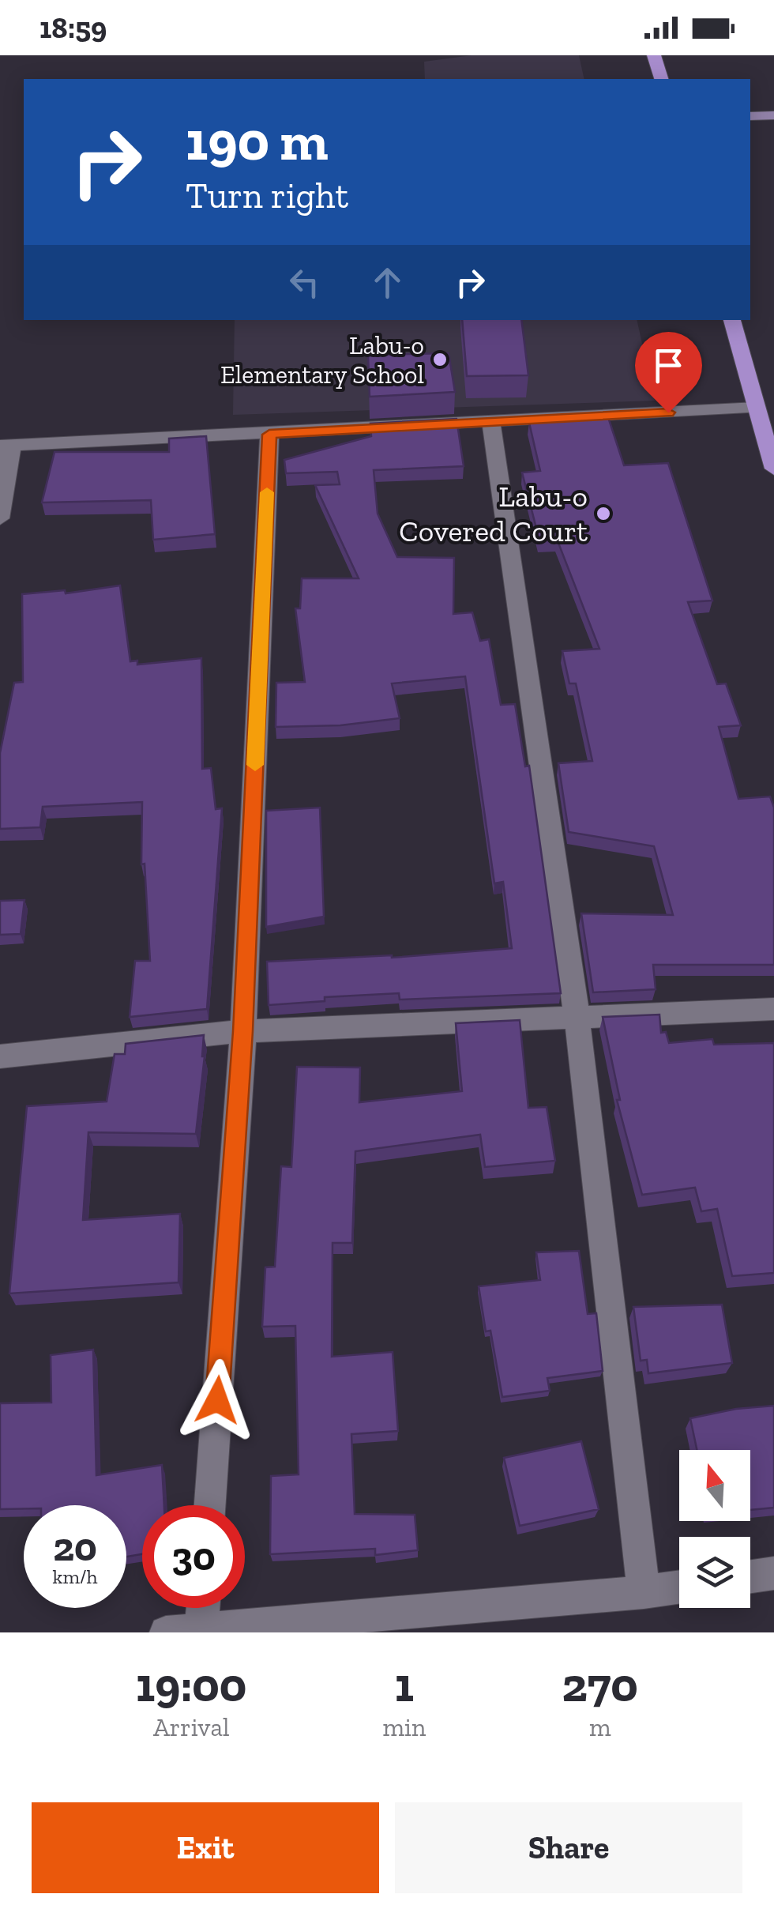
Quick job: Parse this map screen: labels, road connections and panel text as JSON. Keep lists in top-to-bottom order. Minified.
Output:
{"places":["Labu-o Elementary School","Labu-o Covered Court"],"north":"top","page":{"status":"18:59","turn":["190 m","Turn right"],"speed":"20 km/h","limit":"30","eta":["19:00","Arrival","1","min","270","m"],"buttons":["Exit","Share"]}}
